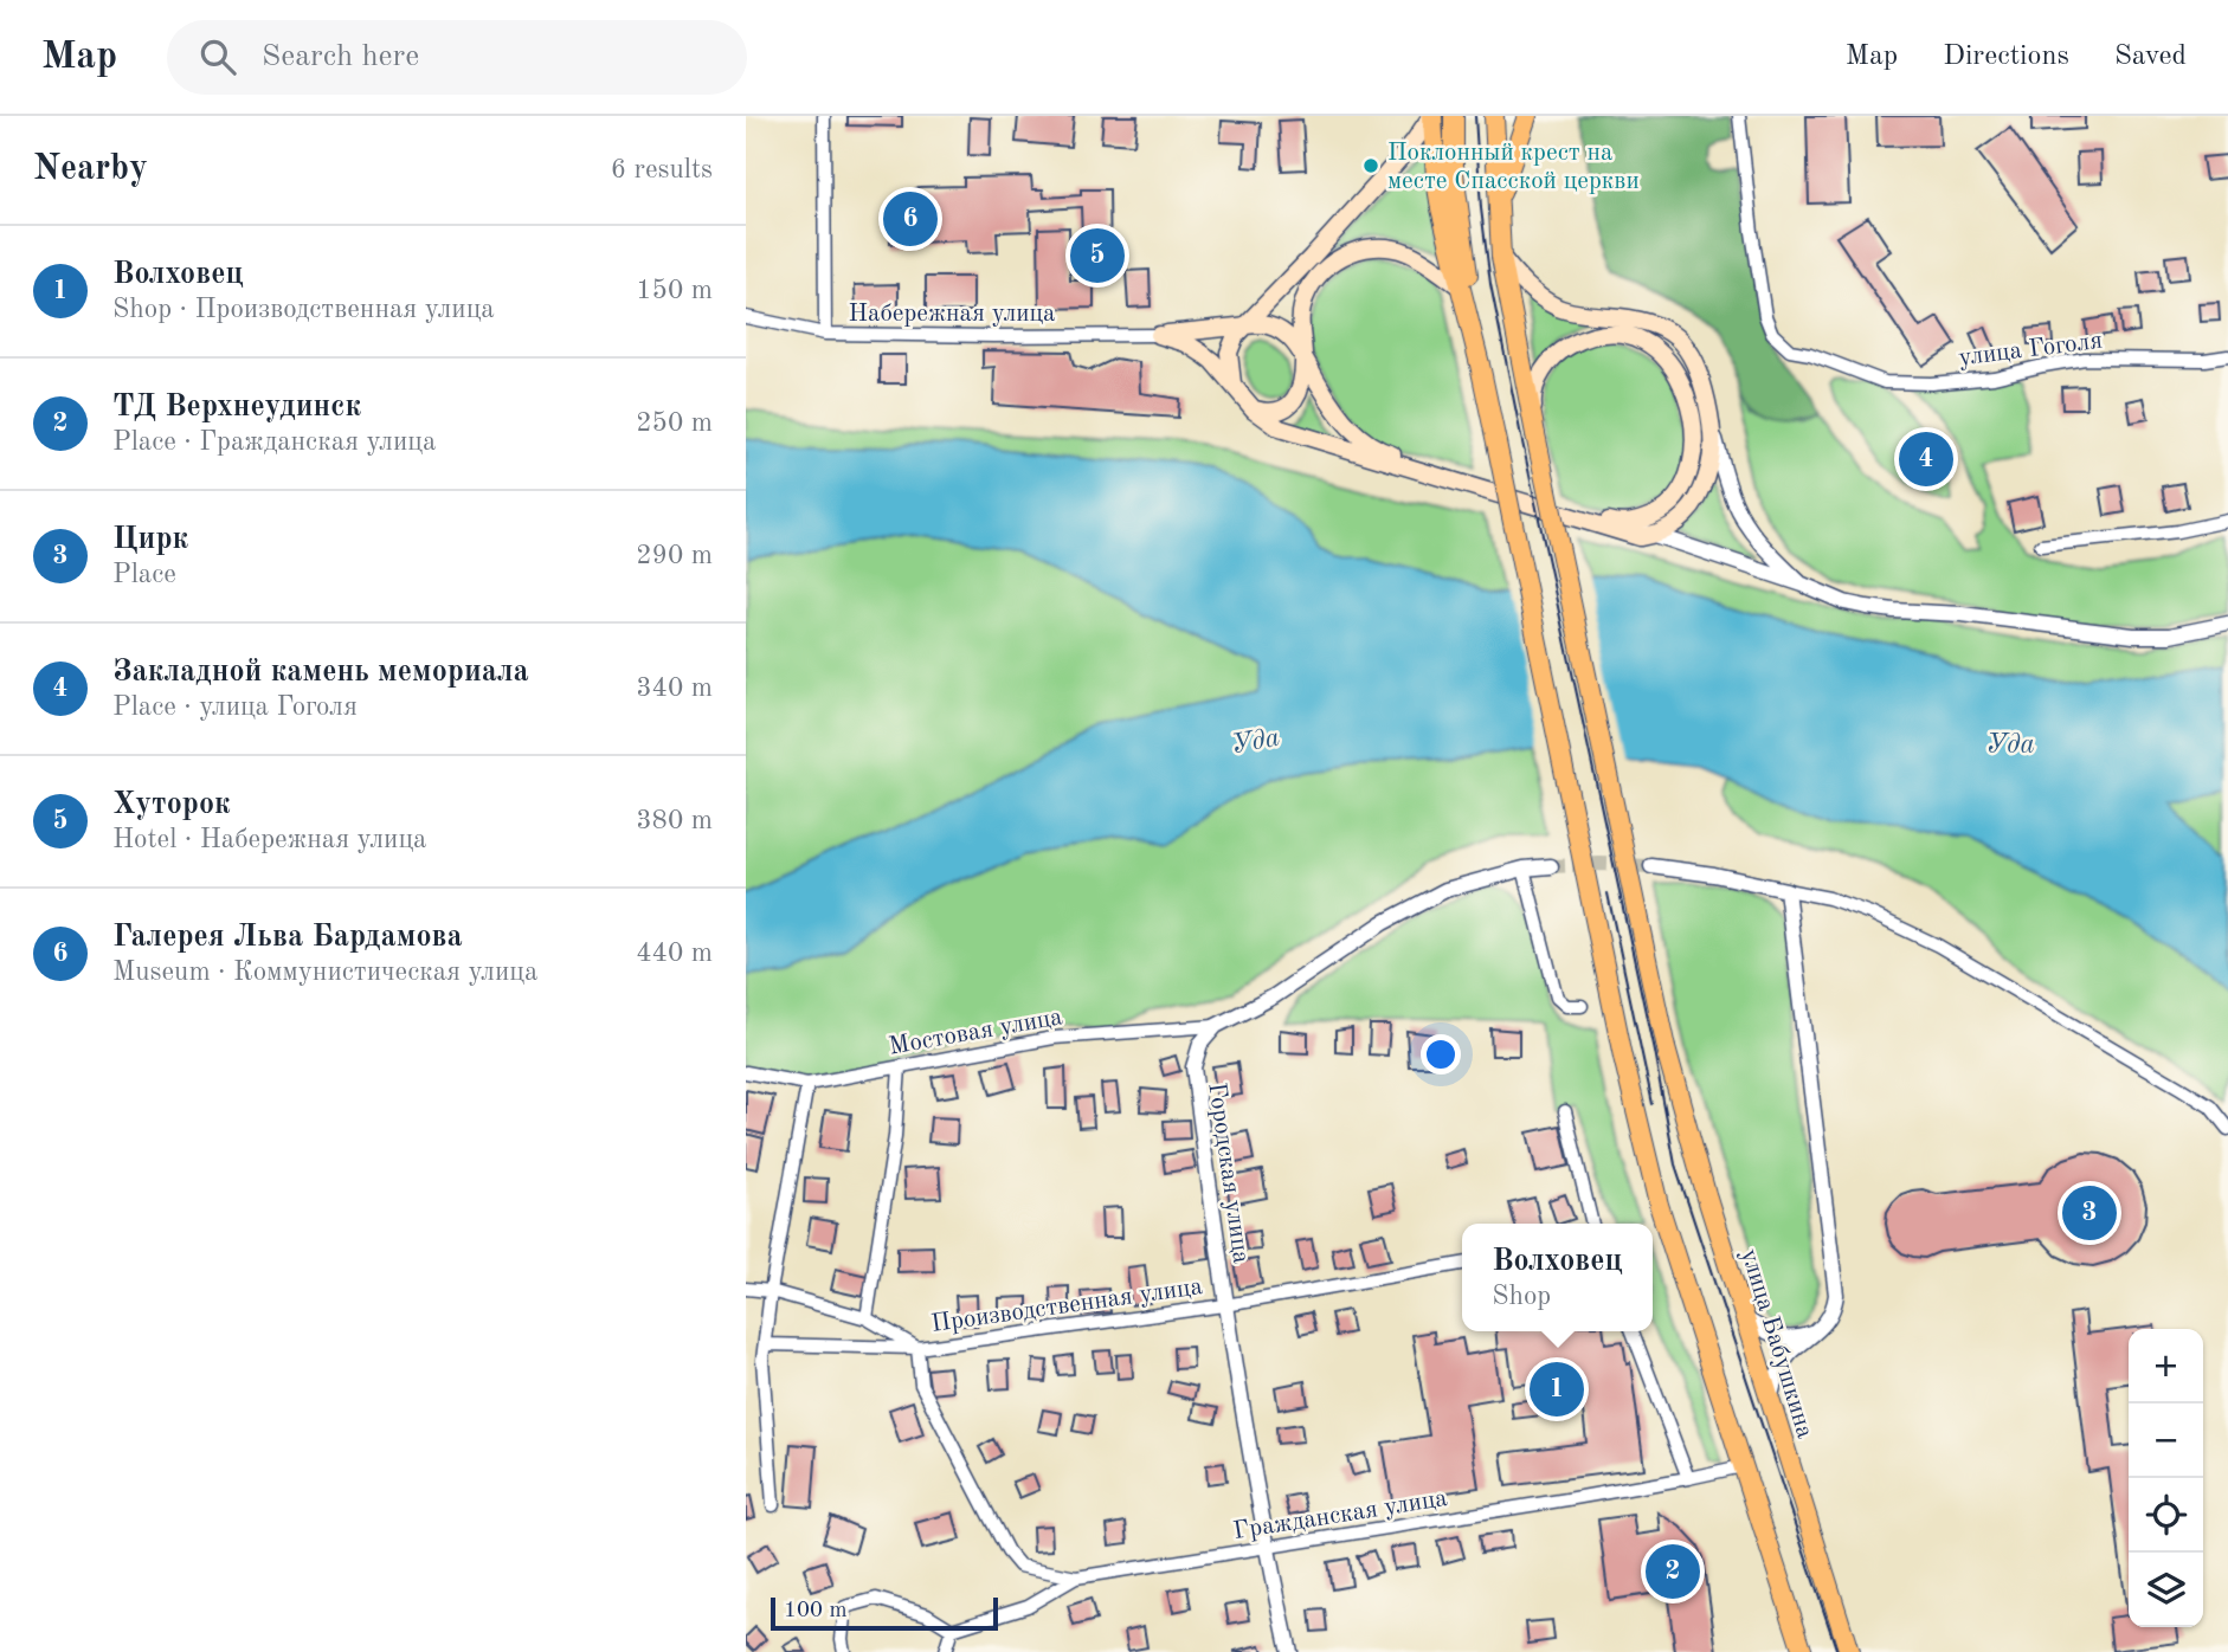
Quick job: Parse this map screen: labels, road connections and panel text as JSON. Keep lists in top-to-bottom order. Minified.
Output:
{"streets":{"main road":["улица Бабушкина"],"street":["Набережная улица","улица Гоголя","Мостовая улица","Городская улица","Производственная улица","Гражданская улица"]},"crossings":[["Мостовая улица","Городская улица"],["Городская улица","Производственная улица"],["Городская улица","Гражданская улица"]],"water":["Уда"],"places":["Поклонный крест на месте Спасской церкви"],"scale_bar":"100 m","page":{"header":"Map","search":"Search here","nav":["Map","Directions","Saved"],"heading":["Nearby","6 results"],"pins":["6","5","4","3","1","2"],"list":[{"mark":"1","name":"Волховец","note":"Shop · Производственная улица","value":"150 m"},{"mark":"2","name":"ТД Верхнеудинск","note":"Place · Гражданская улица","value":"250 m"},{"mark":"3","name":"Цирк","note":"Place","value":"290 m"},{"mark":"4","name":"Закладной камень мемориала","note":"Place · улица Гоголя","value":"340 m"},{"mark":"5","name":"Хуторок","note":"Hotel · Набережная улица","value":"380 m"},{"mark":"6","name":"Галерея Льва Бардамова","note":"Museum · Коммунистическая улица","value":"440 m"}],"popup":["Волховец","Shop"],"map_buttons":["+","−"],"scale":"100 m"}}
